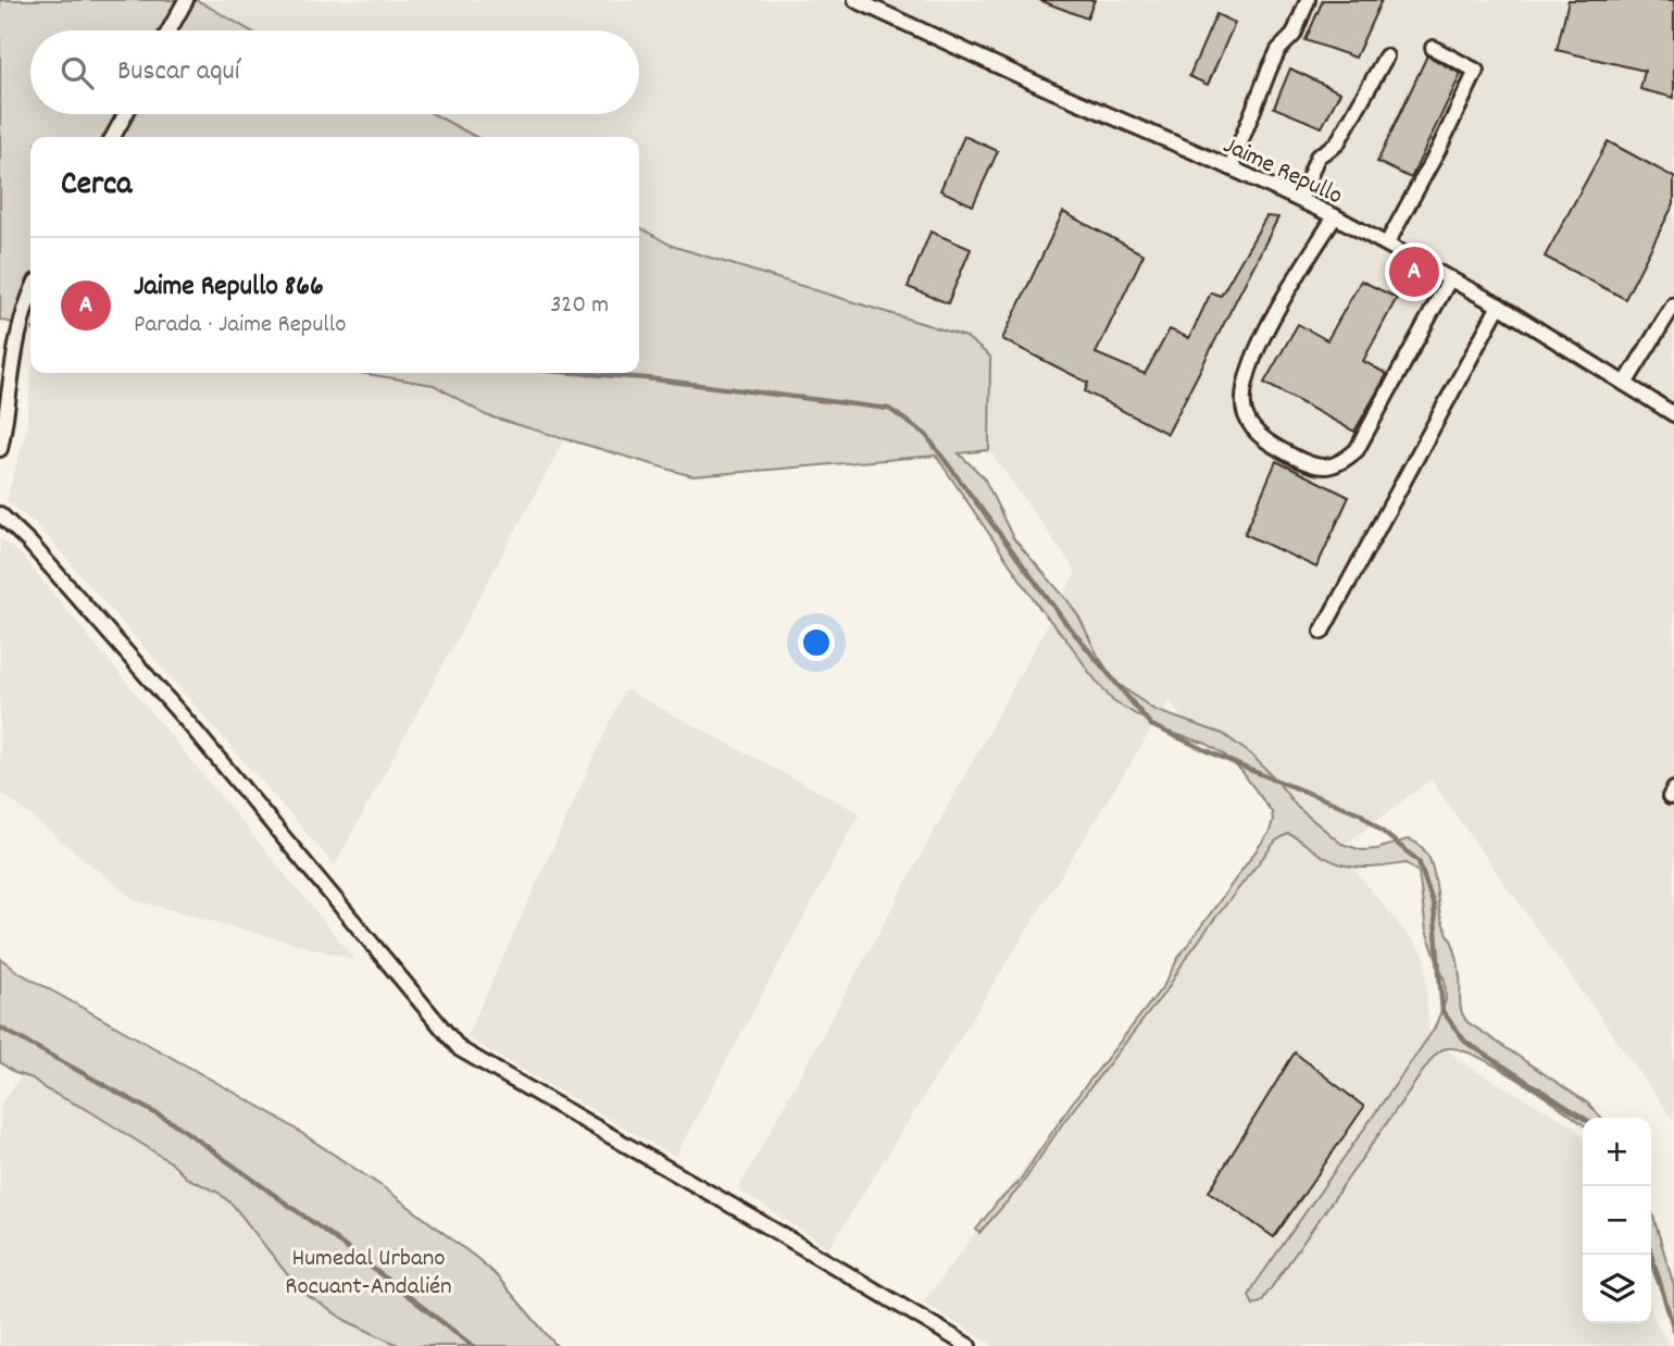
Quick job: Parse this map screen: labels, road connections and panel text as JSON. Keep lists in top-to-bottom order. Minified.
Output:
{"streets":{"street":["Jaime Repullo"]},"parks":["Humedal Urbano Rocuant-Andalién"],"page":{"search":"Buscar aquí","heading":"Cerca","list":[{"mark":"A","name":"Jaime Repullo 866","note":"Parada · Jaime Repullo","value":"320 m"}],"pins":"A","map_buttons":["+","−"]}}
